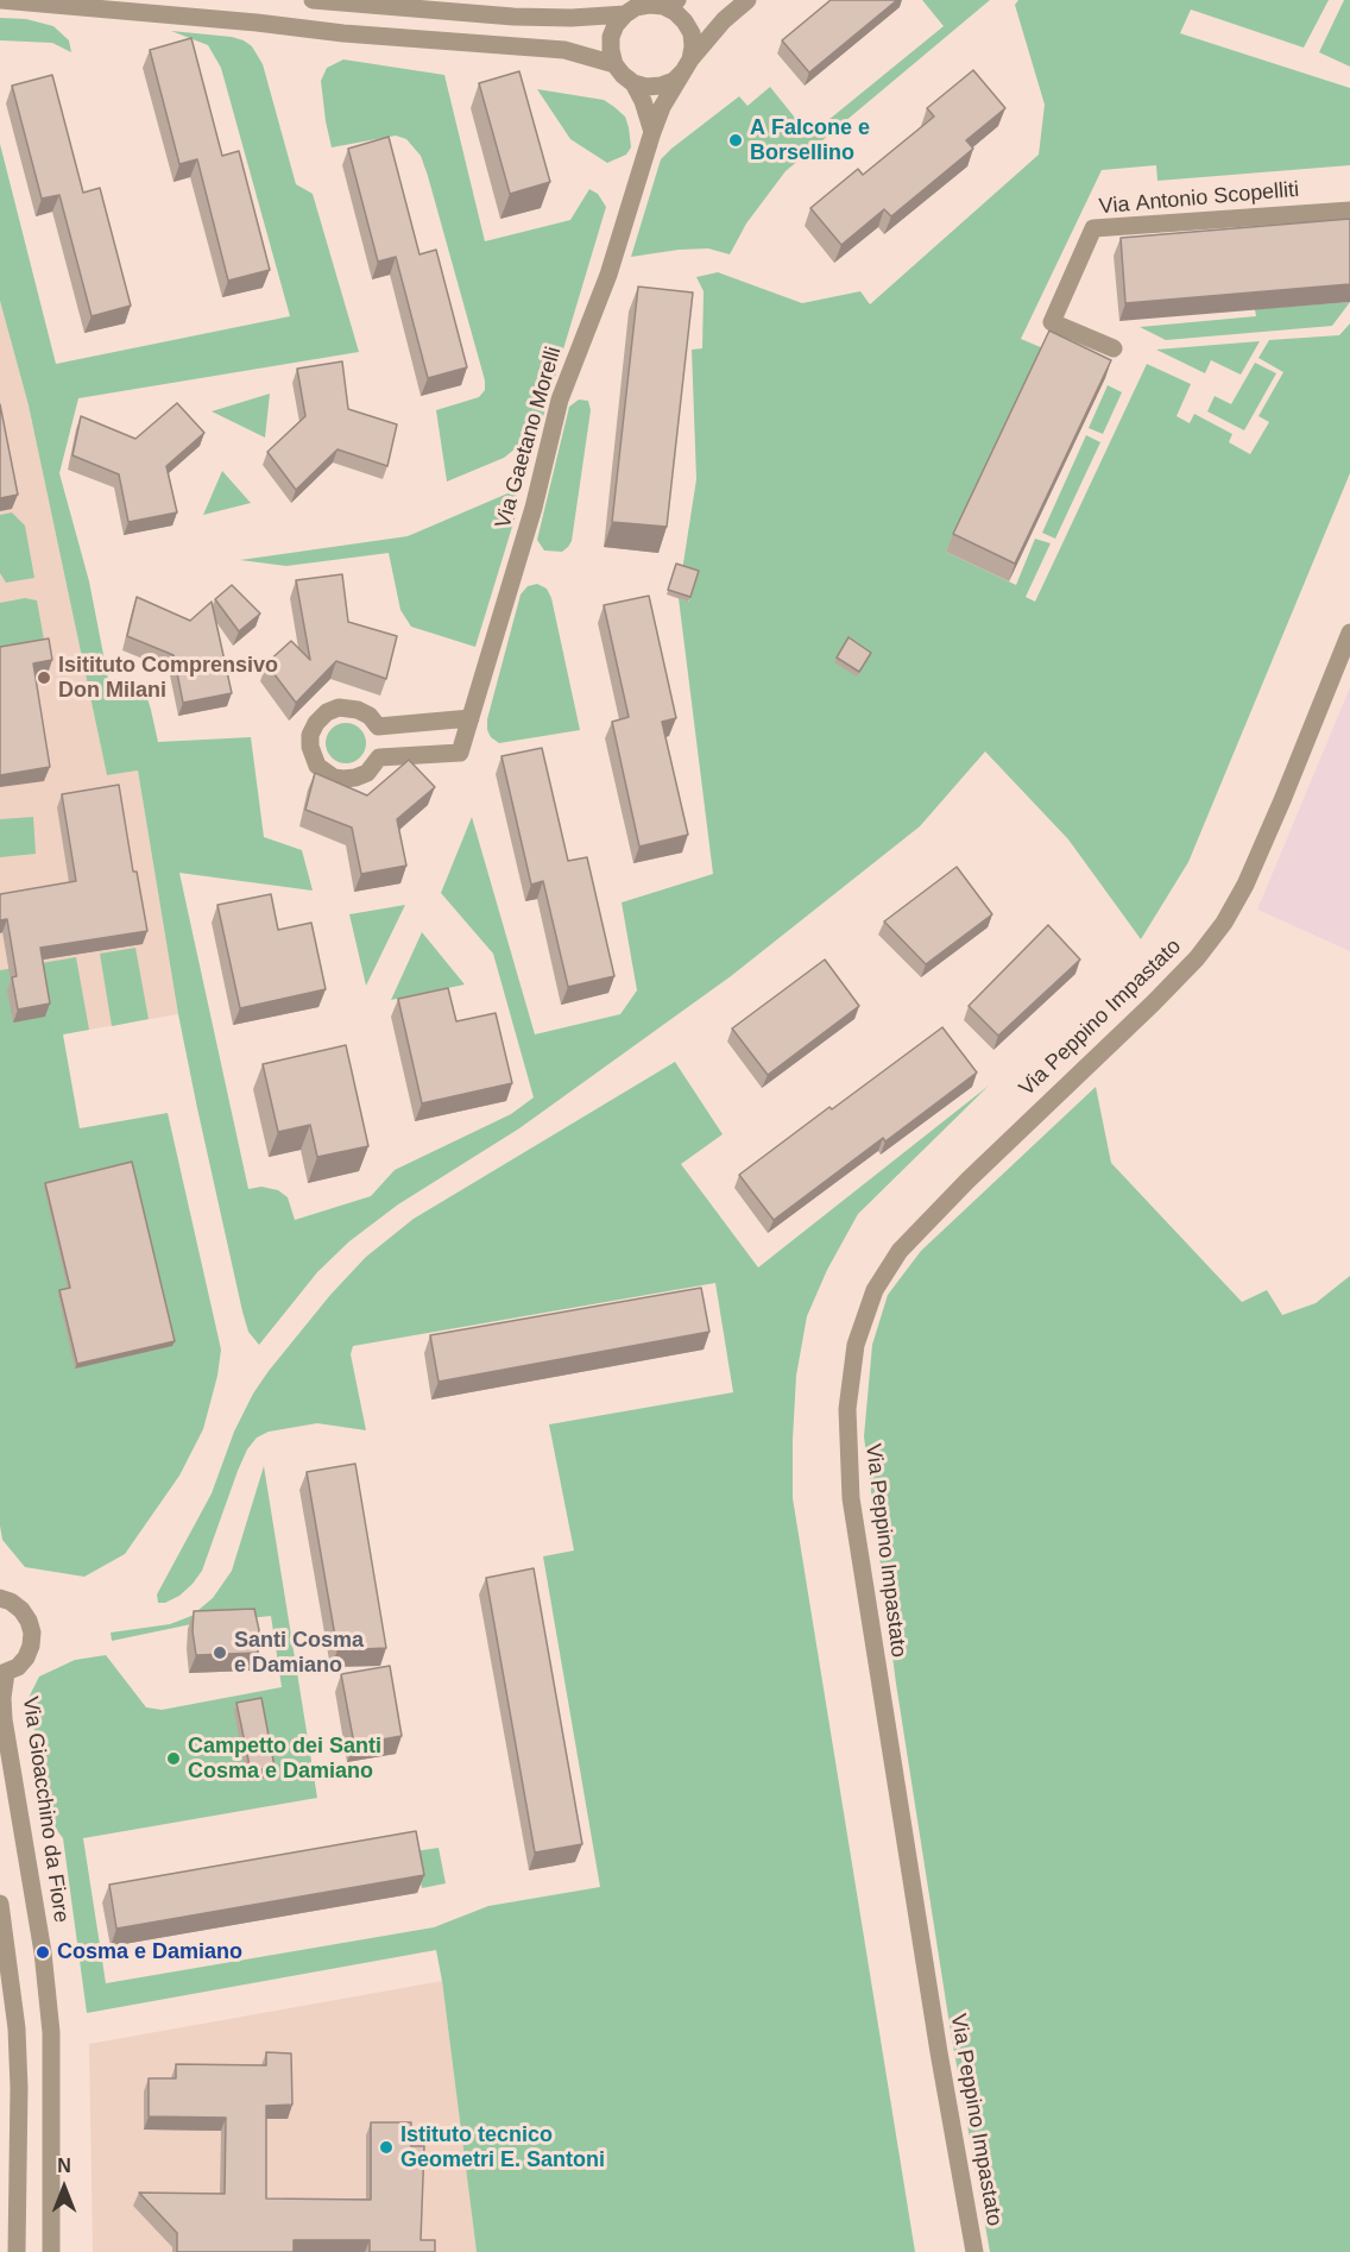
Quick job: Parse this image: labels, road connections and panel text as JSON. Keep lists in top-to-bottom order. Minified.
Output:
{"streets":{"street":["Via Antonio Scopelliti","Via Gaetano Morelli","Via Peppino Impastato","Via Gioacchino da Fiore"]},"places":["A Falcone e Borsellino","Isitituto Comprensivo Don Milani","Santi Cosma e Damiano","Campetto dei Santi Cosma e Damiano","Cosma e Damiano","Istituto tecnico Geometri E. Santoni"],"north":"top"}
